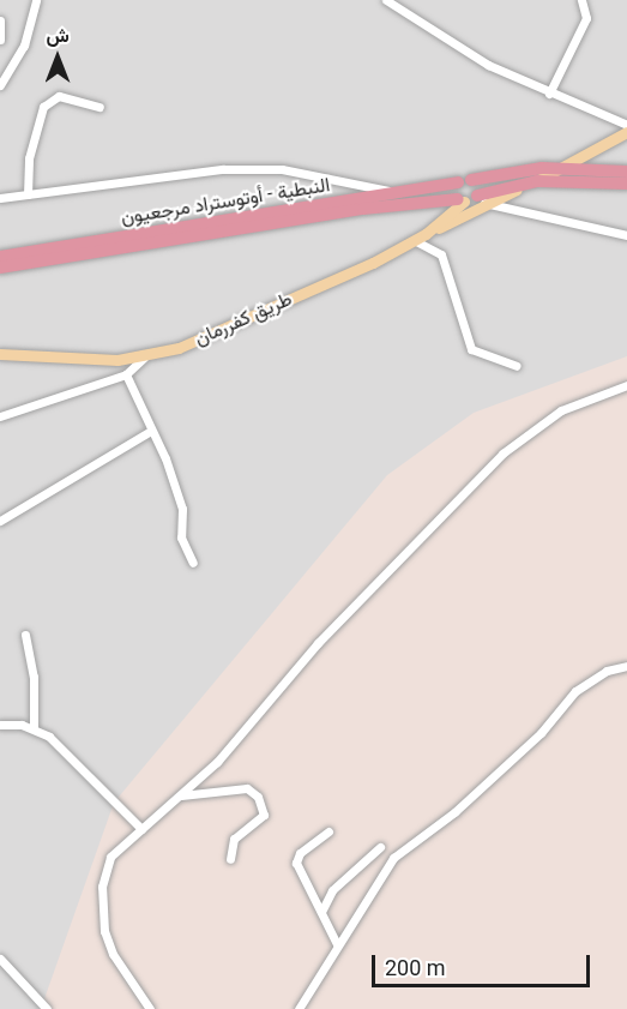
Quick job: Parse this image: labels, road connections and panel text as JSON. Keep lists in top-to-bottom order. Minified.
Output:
{"streets":{"highway":["النبطية - أوتوستراد مرجعيون"],"main road":["طريق كفررمان"]},"crossings":[["النبطية - أوتوستراد مرجعيون","طريق كفررمان"]],"scale_bar":"200 m","north":"top"}
